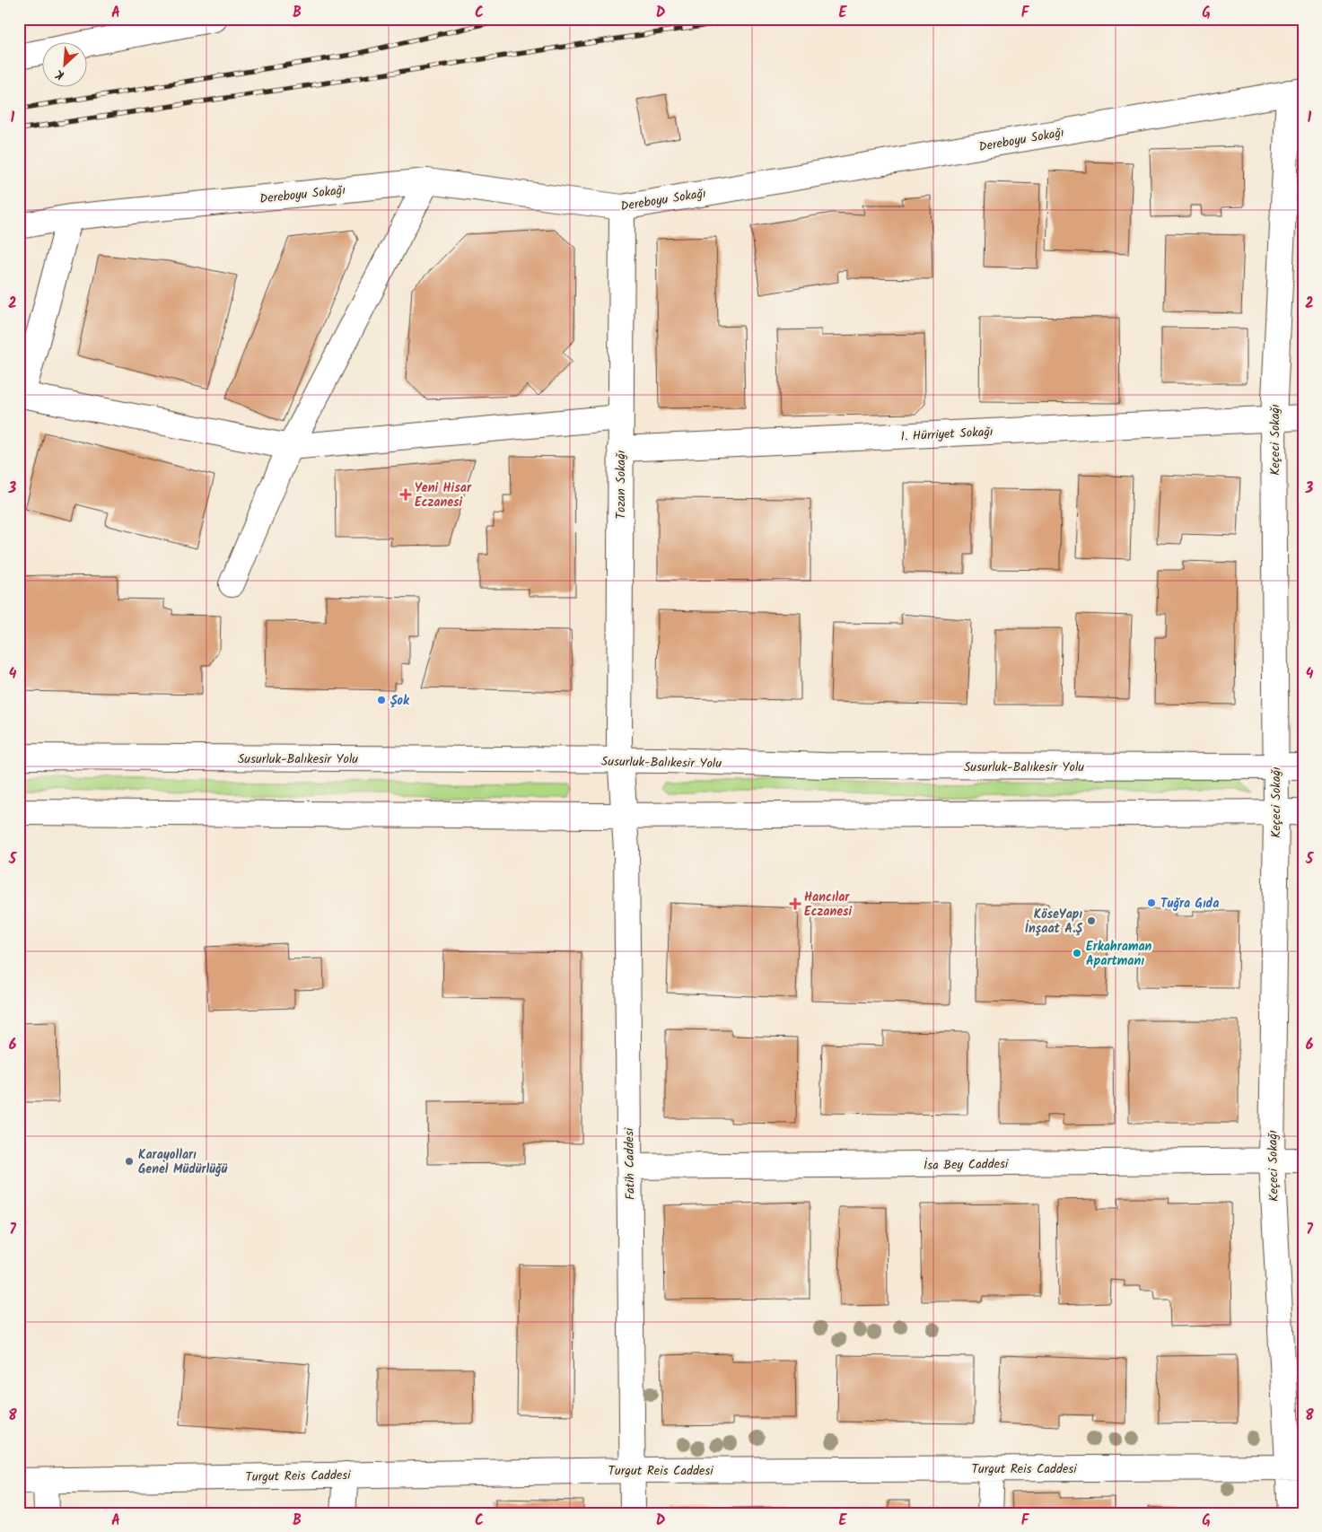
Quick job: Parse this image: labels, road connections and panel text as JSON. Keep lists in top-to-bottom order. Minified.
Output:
{"streets":{"main road":["Dereboyu Sokağı","1. Hürriyet Sokağı","Keçeci Sokağı","Tozan Sokağı","Susurluk-Balıkesir Yolu","Fatih Caddesi","İsa Bey Caddesi","Turgut Reis Caddesi"]},"crossings":[["Dereboyu Sokağı","Keçeci Sokağı"],["Dereboyu Sokağı","Tozan Sokağı"],["1. Hürriyet Sokağı","Keçeci Sokağı"],["1. Hürriyet Sokağı","Tozan Sokağı"],["Keçeci Sokağı","Susurluk-Balıkesir Yolu"],["Keçeci Sokağı","İsa Bey Caddesi"],["Keçeci Sokağı","Turgut Reis Caddesi"],["Tozan Sokağı","Susurluk-Balıkesir Yolu"],["Tozan Sokağı","Fatih Caddesi"],["Fatih Caddesi","İsa Bey Caddesi"],["Fatih Caddesi","Turgut Reis Caddesi"]],"places":{"health":["Yeni Hisar Eczanesi","Hancılar Eczanesi"],"other":["Şok","Tuğra Gıda","KöseYapı İnşaat A.Ş","Erkahraman Apartmanı","Karayolları Genel Müdürlüğü"]},"north":"bottom left","grid":{"columns":["A","B","C","D","E","F","G"],"rows":["1","2","3","4","5","6","7","8"]}}
